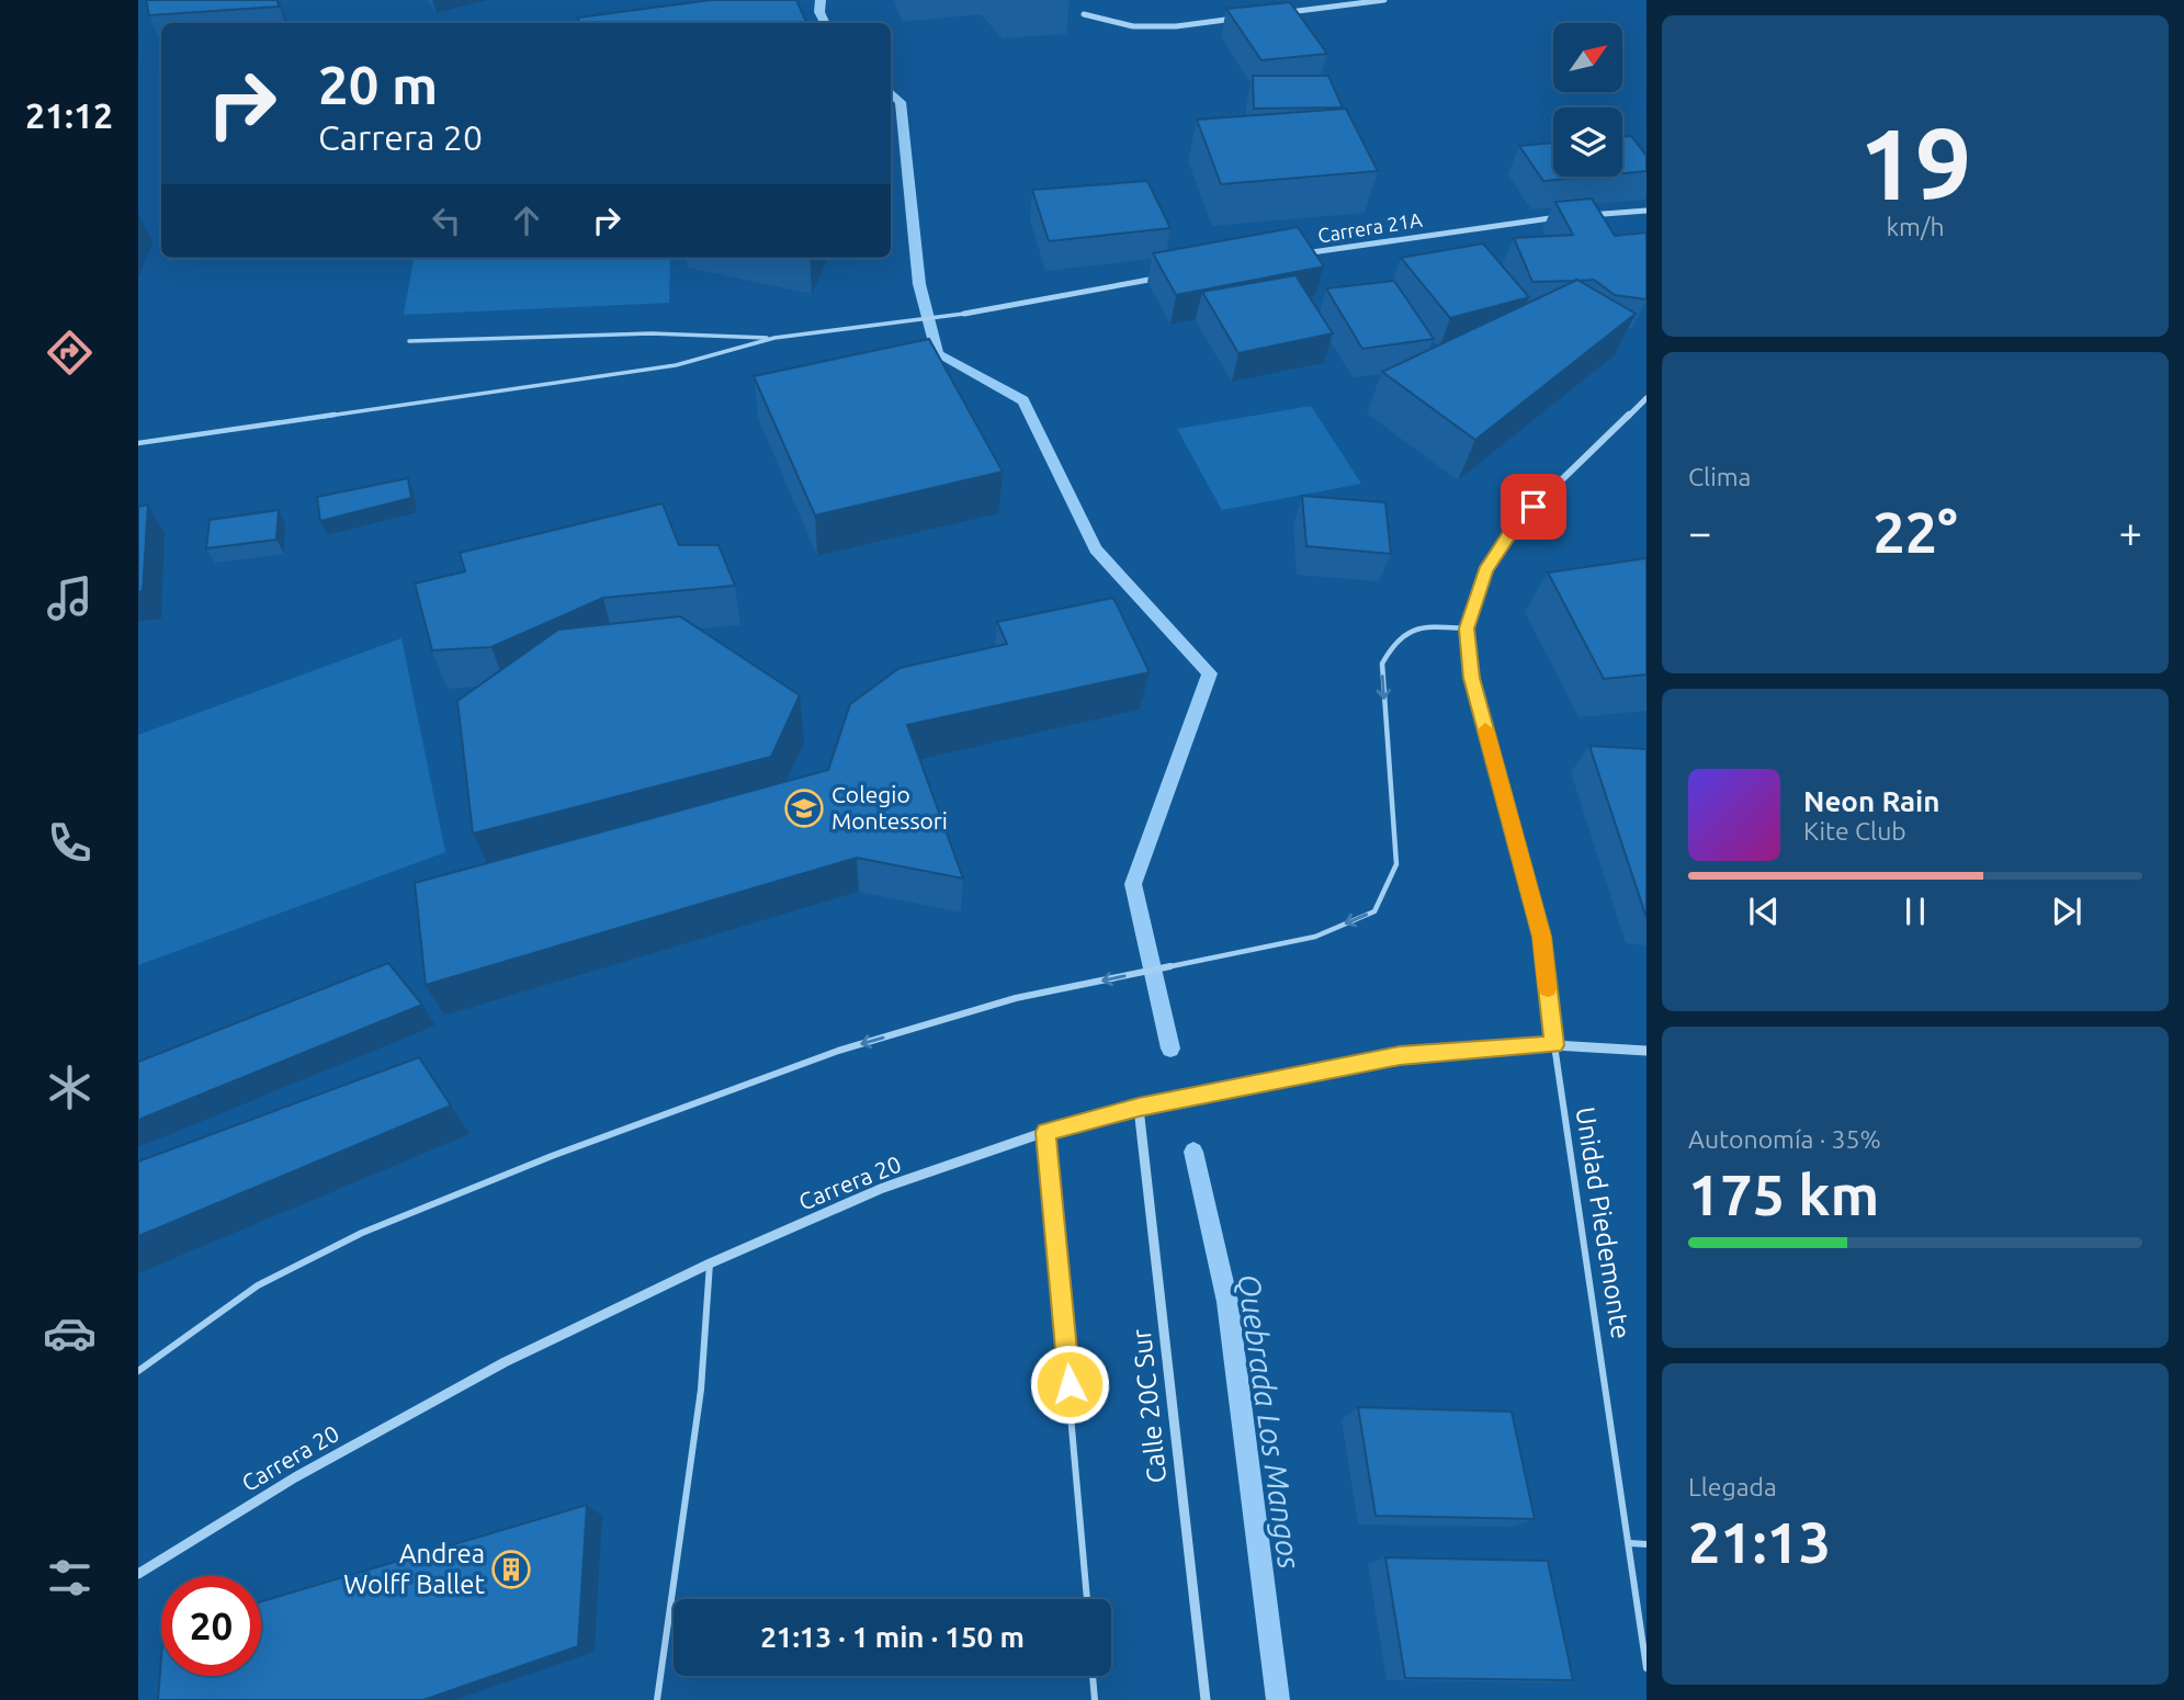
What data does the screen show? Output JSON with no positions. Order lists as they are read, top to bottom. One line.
{"streets":{"street":["Carrera 21A","Carrera 20","Calle 20C Sur"],"lane":["Unidad Piedemonte"]},"crossings":[["Carrera 20","Unidad Piedemonte"],["Carrera 20","Calle 20C Sur"]],"water":["Quebrada Los Mangos"],"places":{"school or university":["Colegio Montessori"],"building":["Andrea Wolff Ballet"]},"north":"top right","page":{"tabs":"21:12","tile":[["19","km/h"],"Clima",["Autonomía · 35%","175 km"],["Llegada","21:13"]],"turn":["20 m","Carrera 20"],"heat":["−","22°","+"],"song":["Neon Rain","Kite Club"],"limit":"20","trip":"21:13 · 1 min · 150 m"}}
